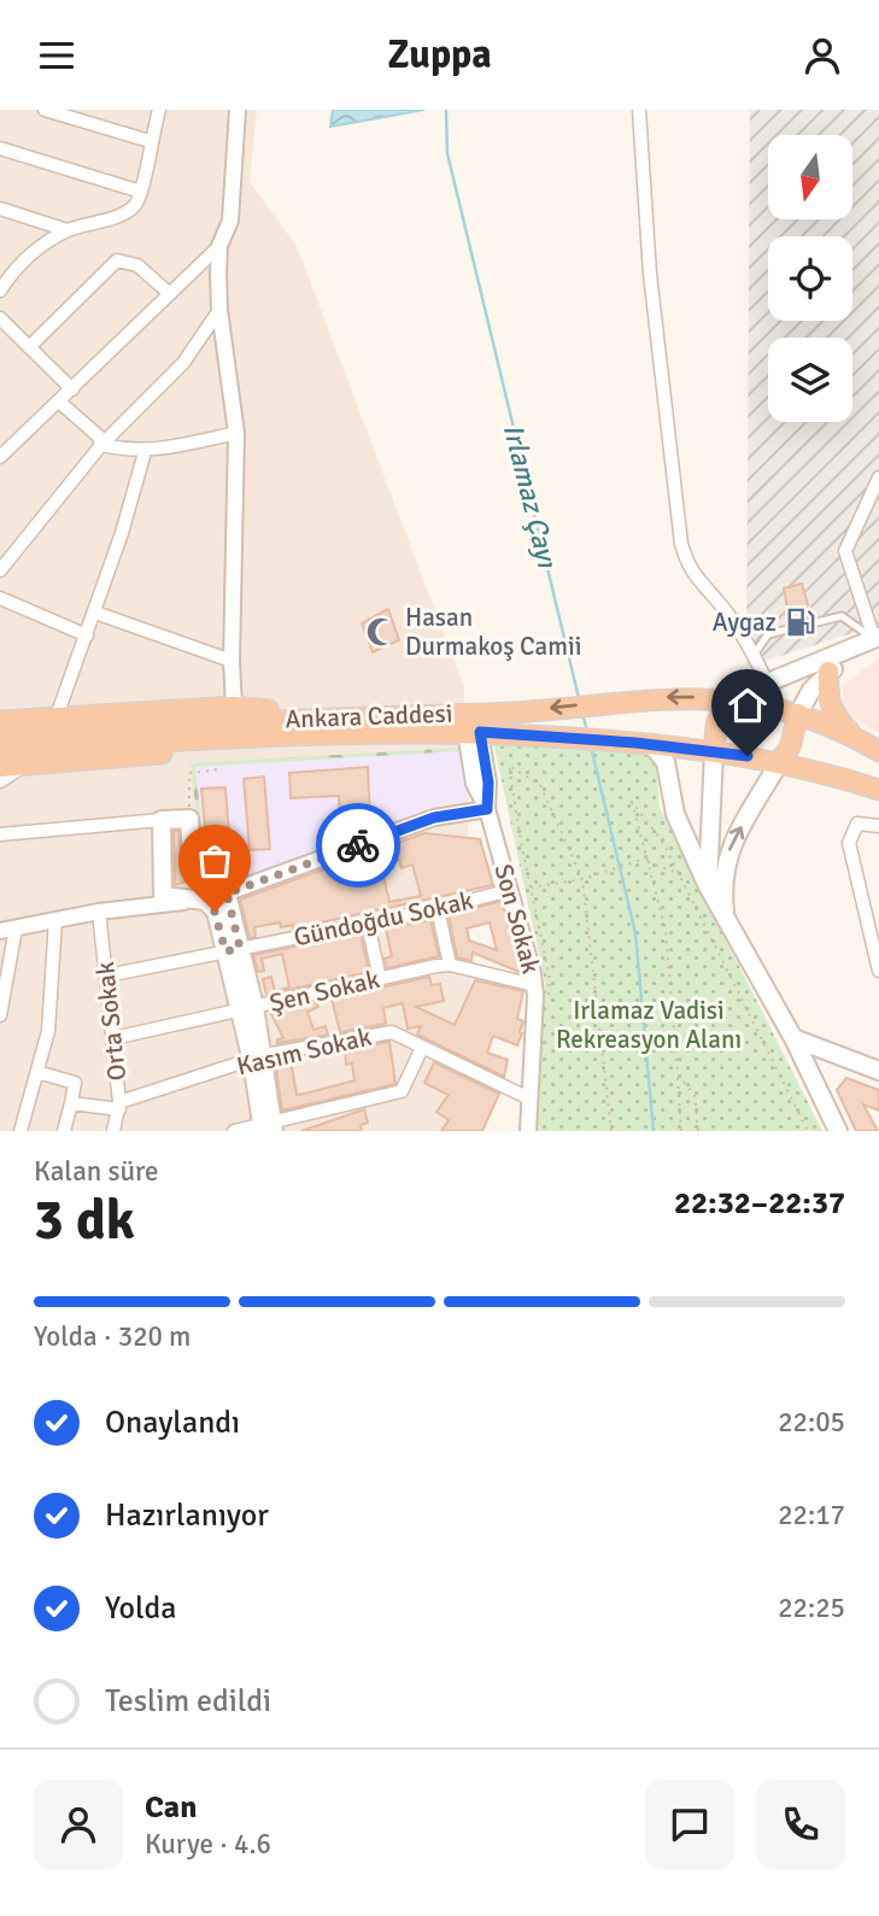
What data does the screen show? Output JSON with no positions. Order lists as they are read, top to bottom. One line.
{"streets":{"highway":["Ankara Caddesi"],"street":["Gündoğdu Sokak","Son Sokak","Şen Sokak","Orta Sokak","Kasım Sokak"]},"crossings":[["Ankara Caddesi","Son Sokak"],["Gündoğdu Sokak","Son Sokak"],["Gündoğdu Sokak","Orta Sokak"],["Son Sokak","Şen Sokak"],["Son Sokak","Kasım Sokak"],["Şen Sokak","Orta Sokak"],["Orta Sokak","Kasım Sokak"]],"water":["Irlamaz Çayı"],"parks":["Irlamaz Vadisi Rekreasyon Alanı"],"places":{"fuel station":["Aygaz"],"mosque":["Hasan Durmakoş Camii"]},"north":"bottom","page":{"header":"Zuppa","heading":["3 dk","Kalan süre","22:32–22:37"],"panel":["Can","Kurye · 4.6"],"bar":"Yolda · 320 m","list":[["Onaylandı","22:05"],["Hazırlanıyor","22:17"],["Yolda","22:25"],"Teslim edildi"]}}
